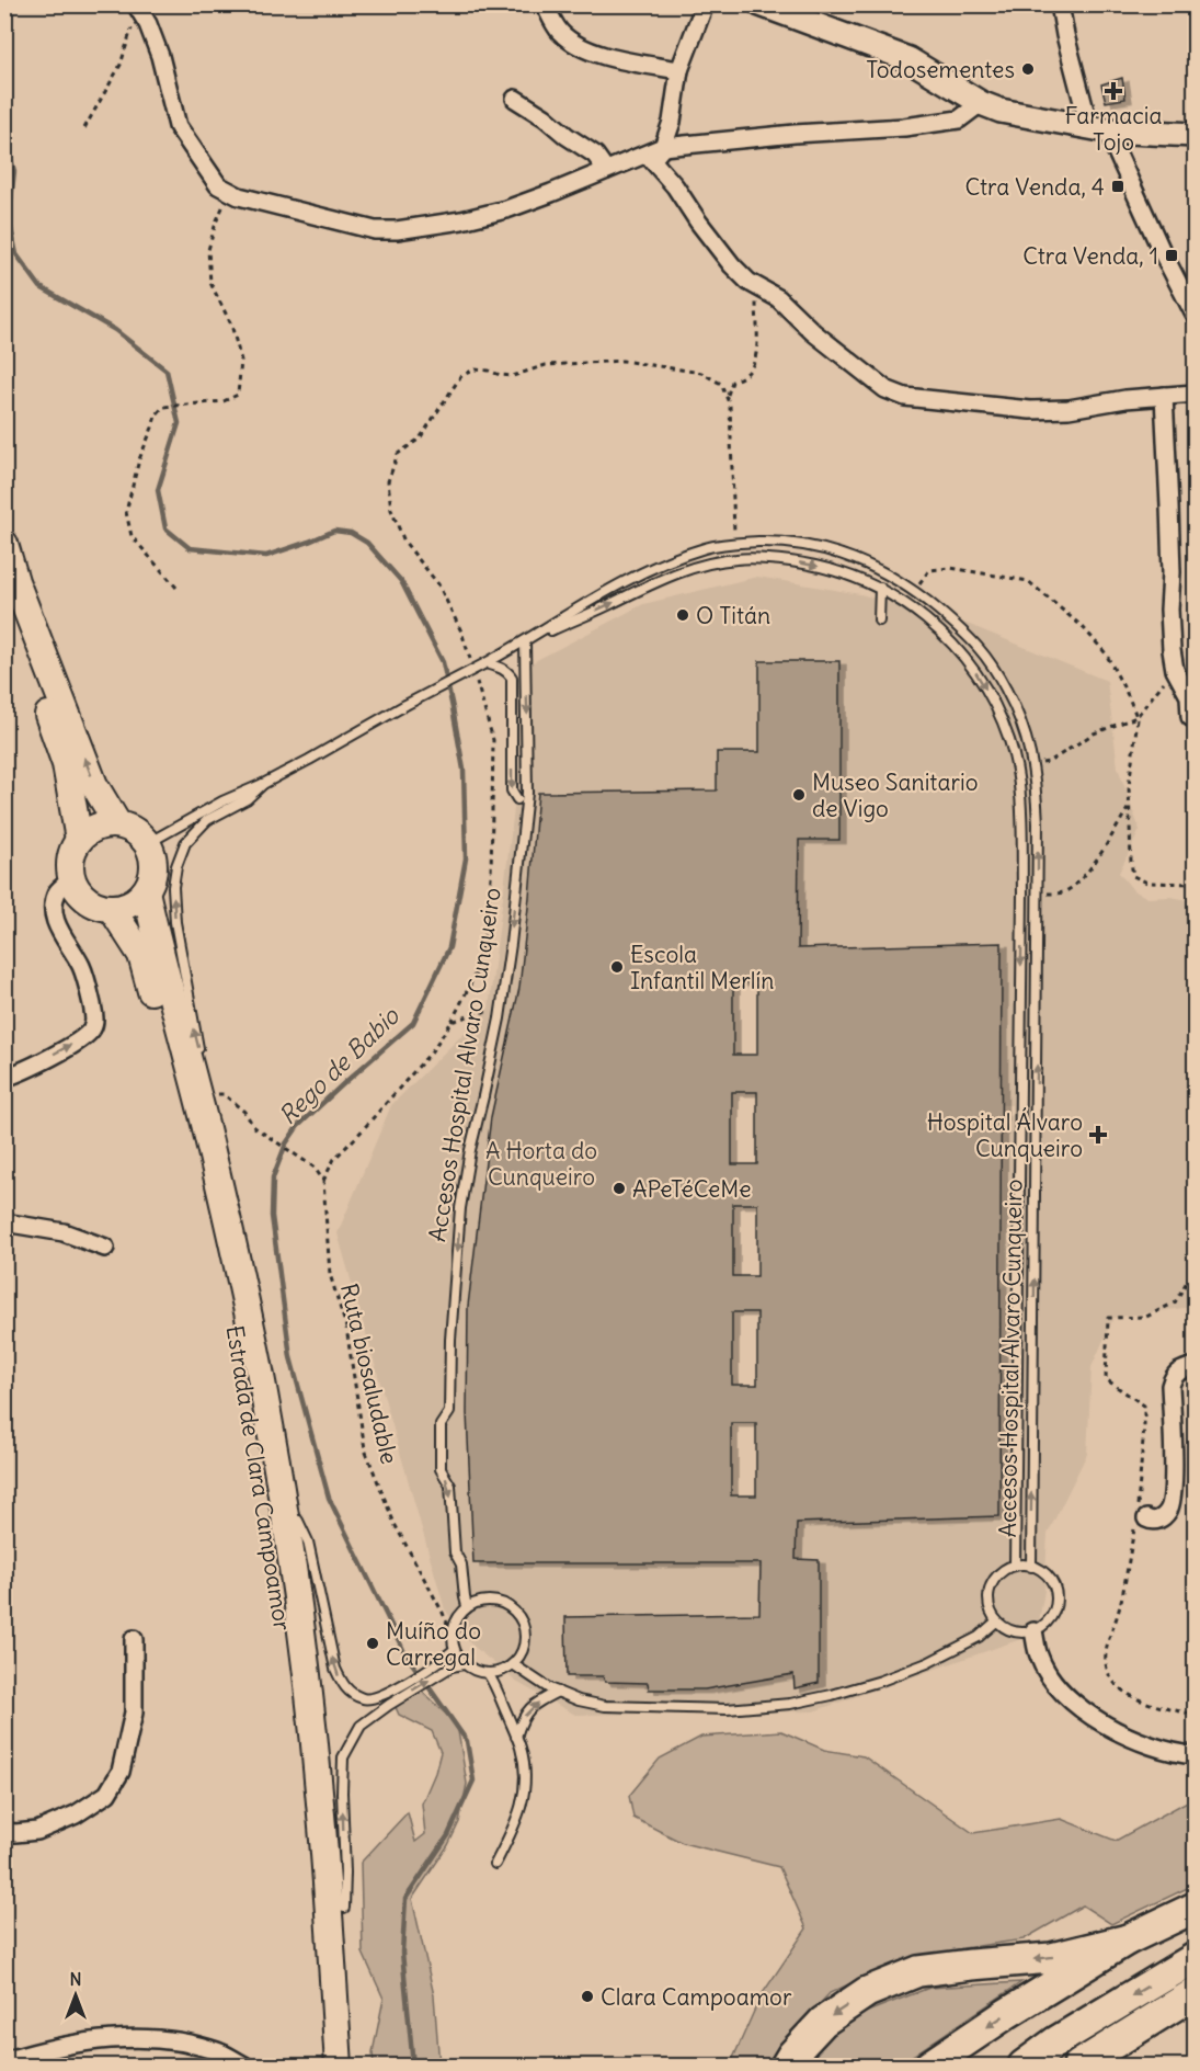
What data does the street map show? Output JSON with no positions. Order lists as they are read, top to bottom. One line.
{"streets":{"main road":["Estrada de Clara Campoamor"],"lane":["Accesos Hospital Alvaro Cunqueiro"],"path":["Ruta biosaludable"]},"crossings":[["Accesos Hospital Alvaro Cunqueiro","Ruta biosaludable"],["Accesos Hospital Alvaro Cunqueiro","Estrada de Clara Campoamor"]],"water":["Rego de Babio"],"parks":["A Horta do Cunqueiro"],"places":{"other":["Todosementes","O Titán","Museo Sanitario de Vigo","Escola Infantil Merlín","APeTéCeMe","Muíño do Carregal","Clara Campoamor"],"health":["Farmacia Tojo","Hospital Álvaro Cunqueiro"],"transit":["Ctra Venda, 4","Ctra Venda, 1"]},"north":"top"}
